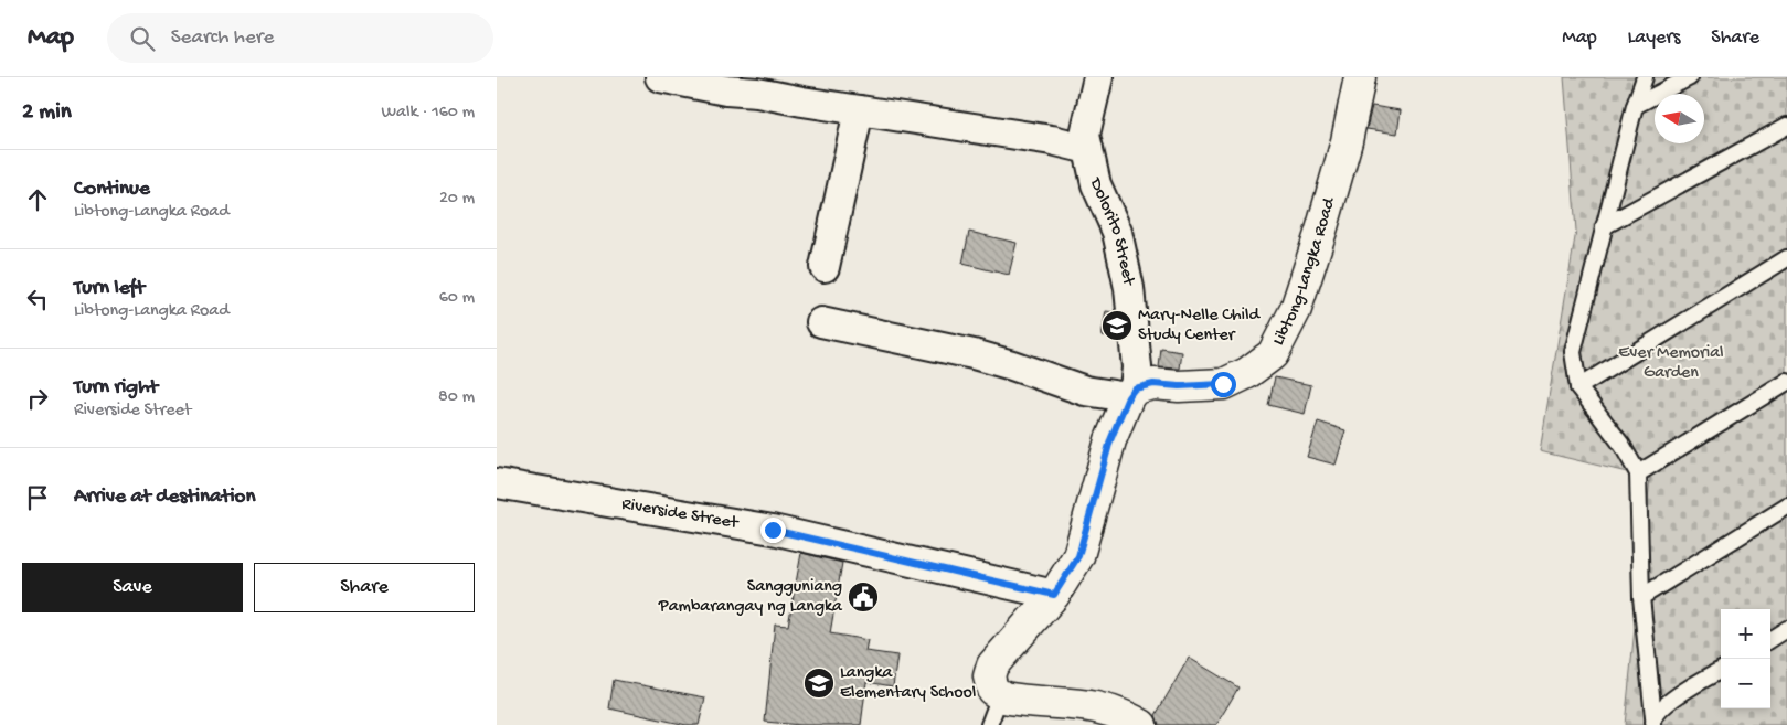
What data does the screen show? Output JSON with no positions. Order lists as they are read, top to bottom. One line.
{"streets":{"main road":["Libtong-Langka Road"],"street":["Dolorito Street","Riverside Street"]},"crossings":[["Dolorito Street","Libtong-Langka Road"]],"parks":["Ever Memorial Garden"],"places":{"school or university":["Mary-Nelle Child Study Center","Langka Elementary School"],"public building":["Sangguniang Pambarangay ng Langka"]},"north":"left","page":{"header":"Map","search":"Search here","nav":["Map","Layers","Share"],"heading":["2 min","Walk · 160 m"],"list":[["Continue","Libtong-Langka Road","20 m"],["Turn left","Libtong-Langka Road","60 m"],["Turn right","Riverside Street","80 m"],"Arrive at destination"],"buttons":["Save","Share"],"map_buttons":["+","−"]}}
